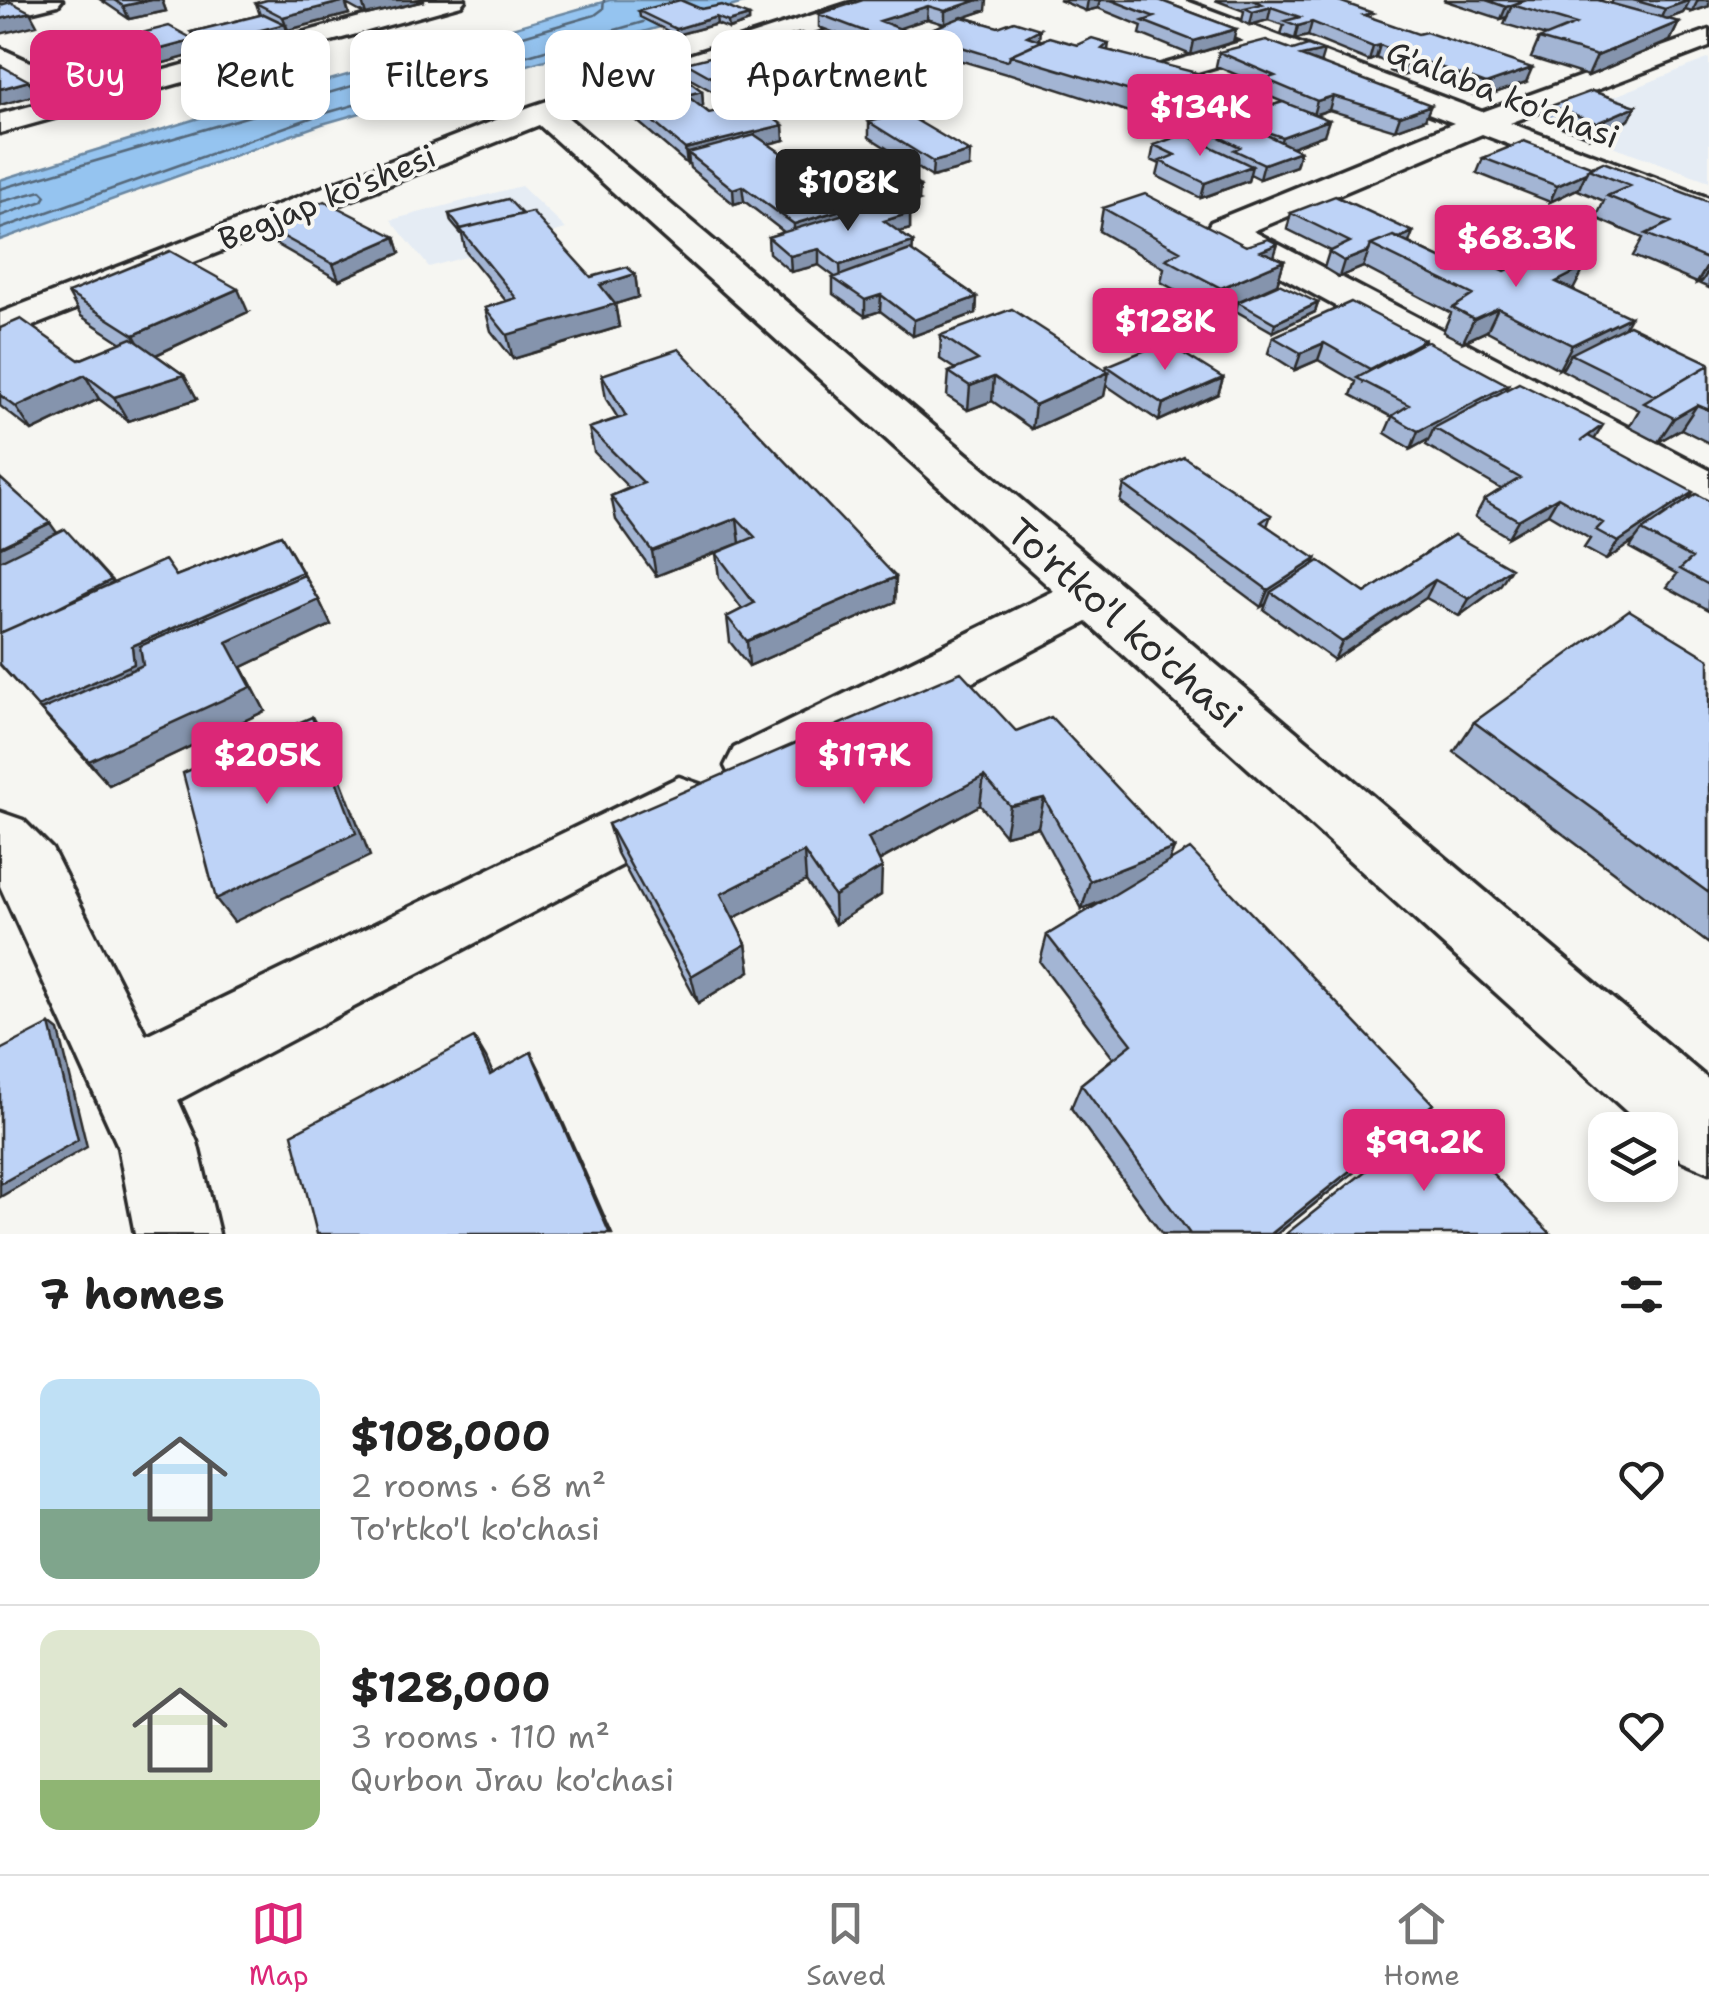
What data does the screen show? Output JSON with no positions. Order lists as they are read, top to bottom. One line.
{"streets":{"street":["G'alaba ko'chasi","Begjap ko'shesi","To'rtko'l ko'chasi"]},"crossings":[["Begjap ko'shesi","To'rtko'l ko'chasi"]],"page":{"chip":["Buy","Rent","Filters","New","Apartment"],"price":["$134K","$108K","$68.3K","$128K","$205K","$117K","$99.2K"],"heading":"7 homes","list":[{"name":"$108,000","note":"2 rooms · 68 m² · To'rtko'l ko'chasi"},{"name":"$128,000","note":"3 rooms · 110 m² · Qurbon Jrau ko'chasi"}],"tabs":["Map","Saved","Home"]}}
